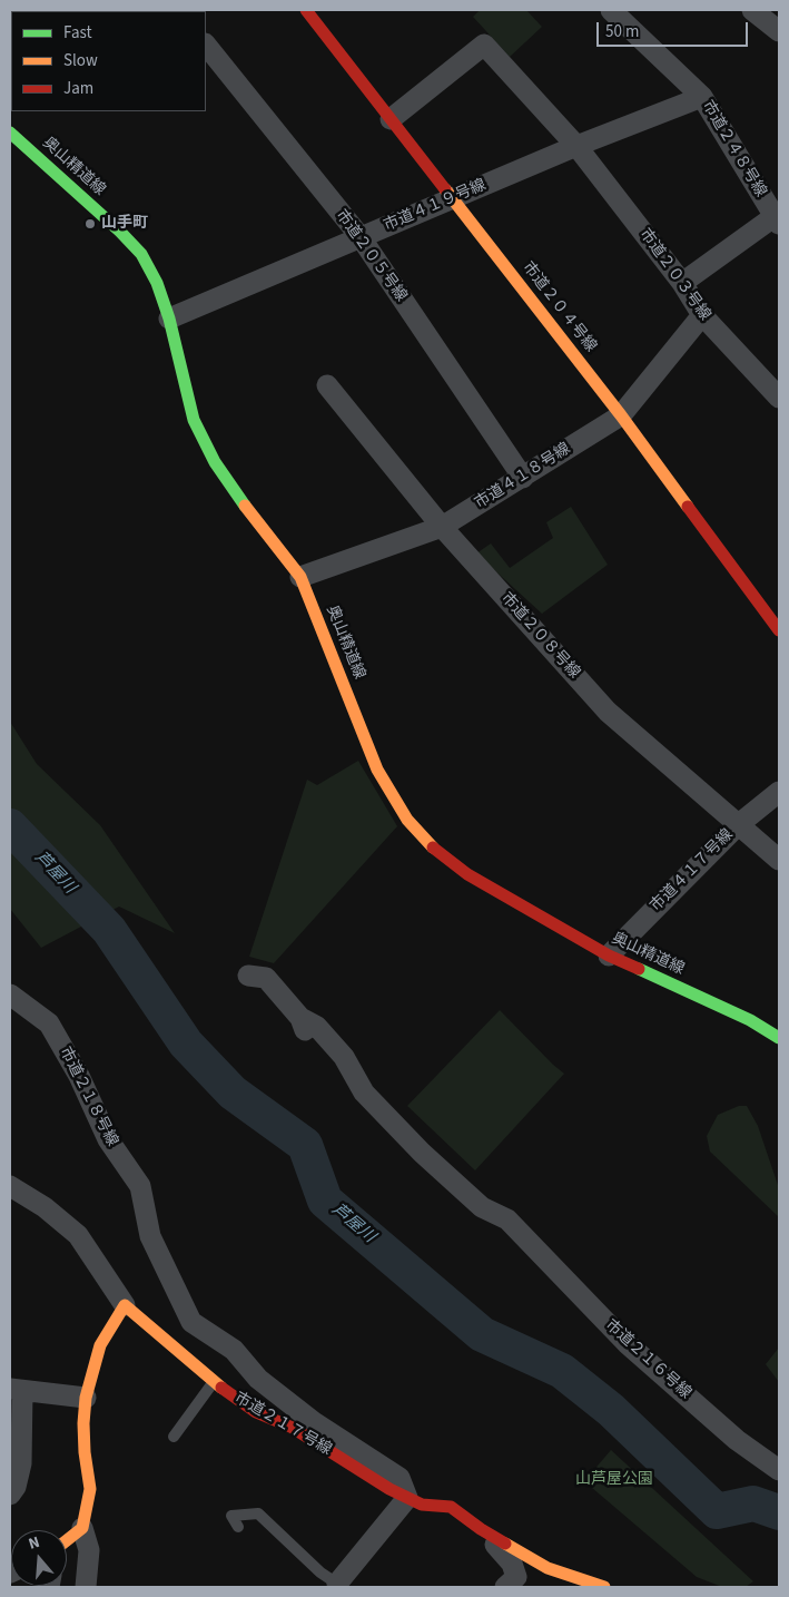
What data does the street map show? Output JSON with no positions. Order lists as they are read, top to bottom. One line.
{"streets":{"street":["市道２４８号線","奥山精道線","市道４１９号線","市道２０５号線","市道２０３号線","市道２０４号線","市道４１８号線","市道２０８号線","市道４１７号線","市道２１８号線","市道２１６号線","市道２１７号線"]},"crossings":[["市道２４８号線","市道４１９号線"],["奥山精道線","市道４１９号線"],["奥山精道線","市道４１８号線"],["奥山精道線","市道４１７号線"],["市道４１９号線","市道２０５号線"],["市道４１９号線","市道２０３号線"],["市道４１９号線","市道２０４号線"],["市道２０５号線","市道４１８号線"],["市道２０３号線","市道２０４号線"],["市道２０３号線","市道４１８号線"],["市道２０４号線","市道４１８号線"],["市道４１８号線","市道２０８号線"],["市道２０８号線","市道４１７号線"],["市道２１８号線","市道２１７号線"]],"water":["芦屋川"],"parks":["山芦屋公園"],"places":["山手町"],"legend":["Fast","Slow","Jam"],"scale_bar":"50 m","north":"top"}
